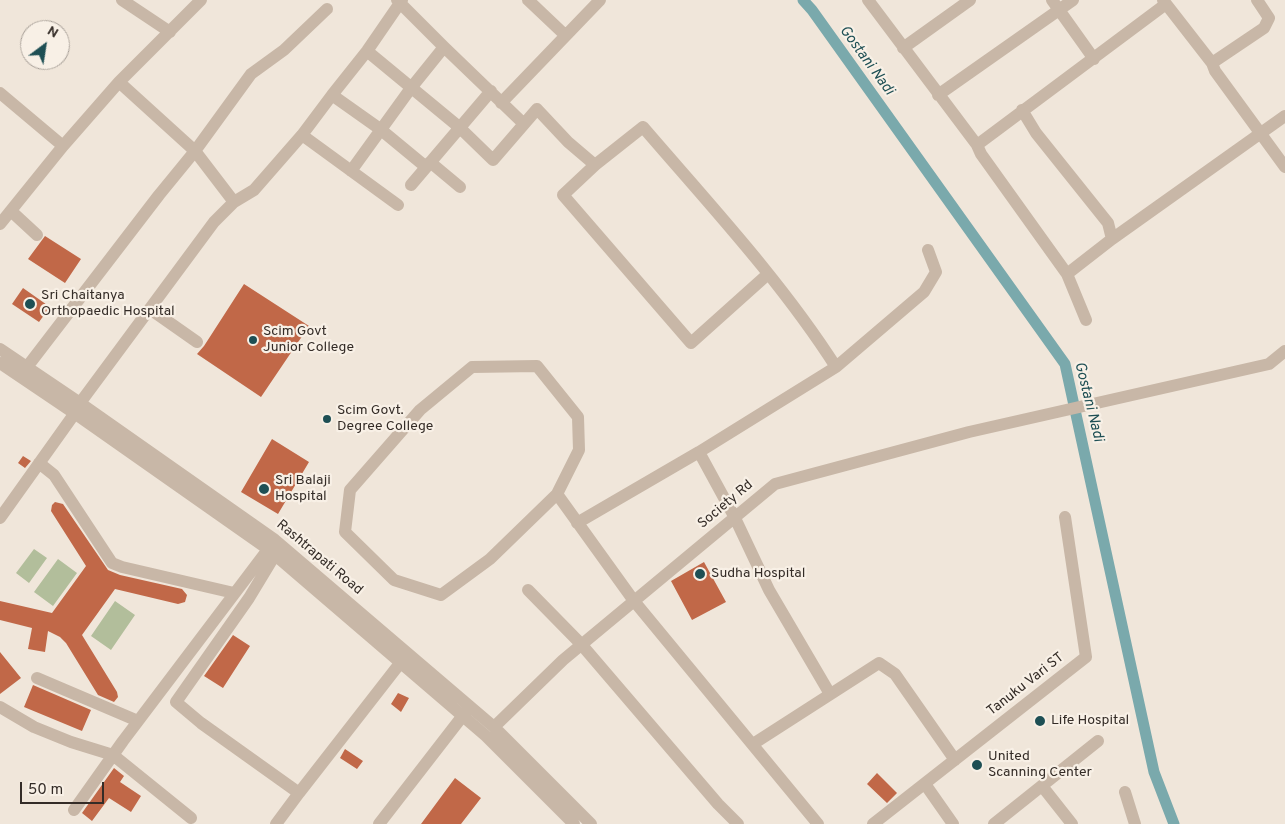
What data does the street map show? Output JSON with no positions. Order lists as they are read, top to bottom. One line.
{"streets":{"street":["Society Rd","Rashtrapati Road","Tanuku Vari ST"]},"crossings":[["Society Rd","Rashtrapati Road"]],"water":["Gostani Nadi"],"places":["Sri Chaitanya Orthopaedic Hospital","Scim Govt Junior College","Scim Govt. Degree College","Sri Balaji Hospital","Sudha Hospital","Life Hospital","United Scanning Center"],"scale_bar":"50 m","north":"top right"}
